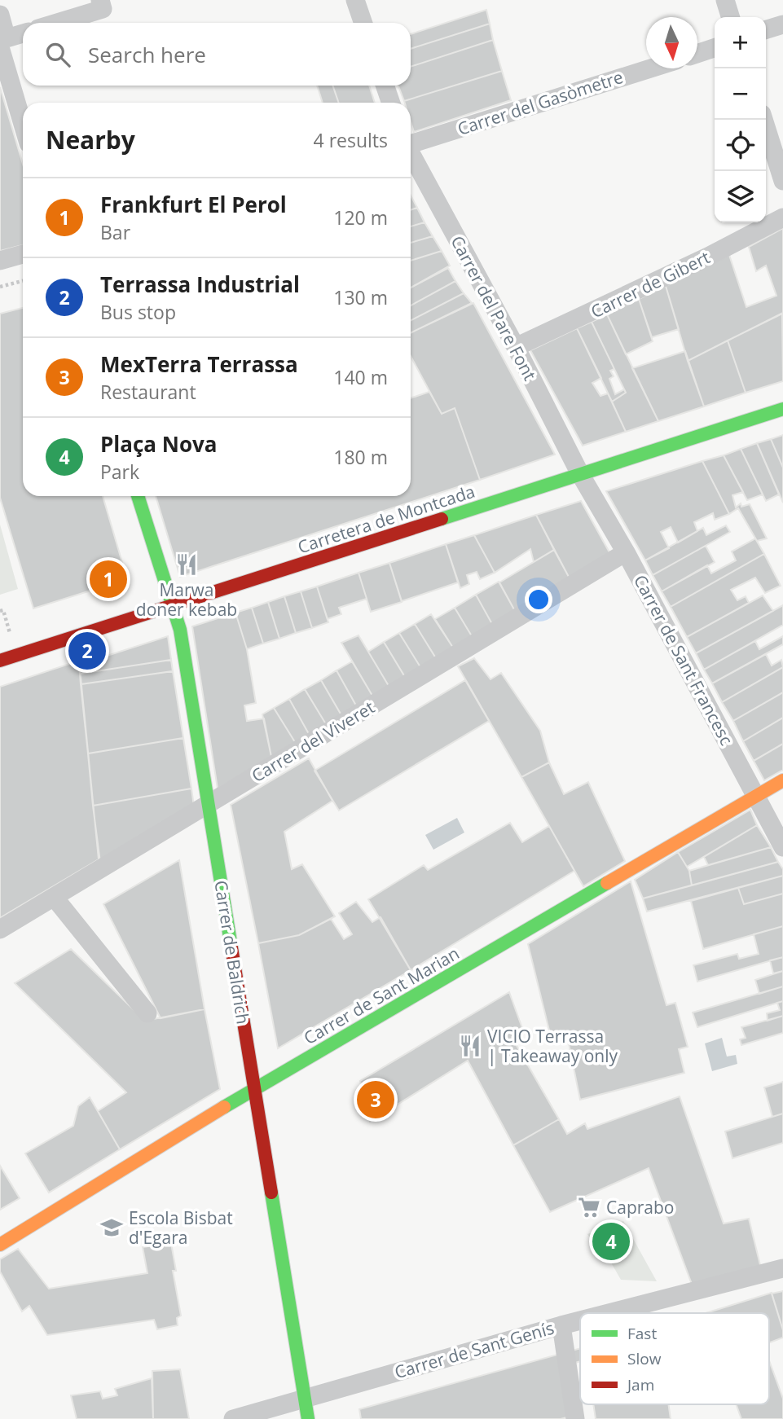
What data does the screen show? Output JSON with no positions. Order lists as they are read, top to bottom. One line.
{"streets":{"street":["Carrer del Gasòmetre","Carrer de Gibert","Carrer del Pare Font","Carretera de Montcada","Carrer de Sant Francesc","Carrer del Viveret","Carrer de Baldrich","Carrer de Sant Marian","Carrer de Sant Genís"]},"crossings":[["Carrer de Gibert","Carrer del Pare Font"],["Carrer del Pare Font","Carretera de Montcada"],["Carrer del Pare Font","Carrer de Sant Francesc"],["Carretera de Montcada","Carrer de Sant Francesc"],["Carretera de Montcada","Carrer de Baldrich"],["Carrer de Sant Francesc","Carrer del Viveret"],["Carrer de Sant Francesc","Carrer de Sant Marian"],["Carrer del Viveret","Carrer de Baldrich"],["Carrer de Baldrich","Carrer de Sant Marian"],["Carrer de Baldrich","Carrer de Sant Genís"]],"places":{"restaurant":["Marwa doner kebab","VICIO Terrassa | Takeaway only"],"supermarket":["Caprabo"],"school or university":["Escola Bisbat d'Egara"]},"legend":["Fast","Slow","Jam"],"north":"bottom","page":{"map_buttons":["+","−"],"search":"Search here","heading":["Nearby","4 results"],"list":[{"mark":"1","name":"Frankfurt El Perol","note":"Bar","value":"120 m"},{"mark":"2","name":"Terrassa Industrial","note":"Bus stop","value":"130 m"},{"mark":"3","name":"MexTerra Terrassa","note":"Restaurant","value":"140 m"},{"mark":"4","name":"Plaça Nova","note":"Park","value":"180 m"}],"pins":["1","2","3","4"]}}
